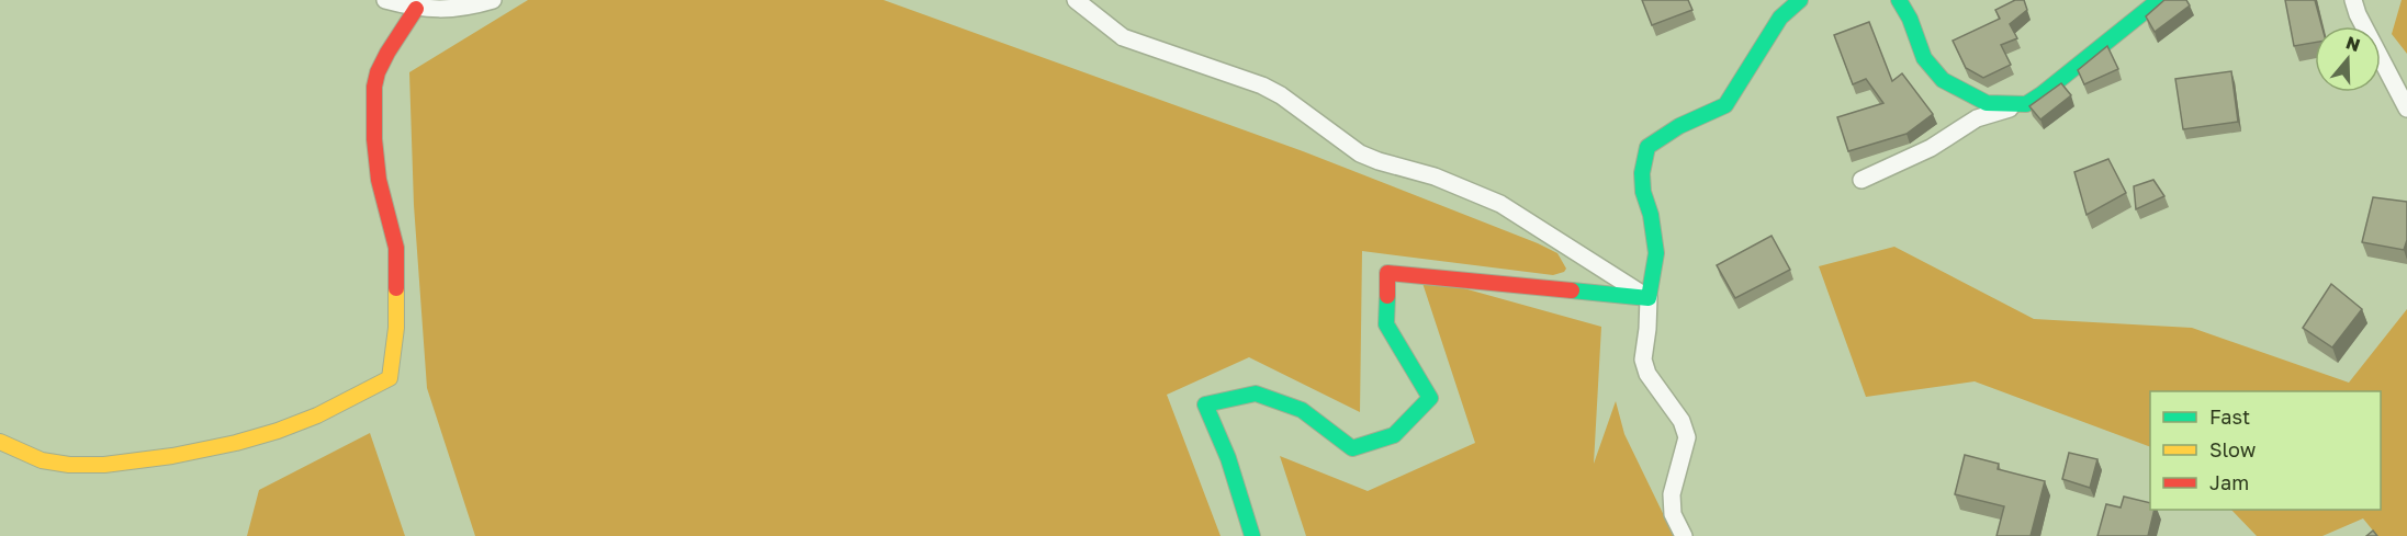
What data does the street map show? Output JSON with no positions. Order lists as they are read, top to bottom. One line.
{"legend":["Fast","Slow","Jam"],"north":"top"}
